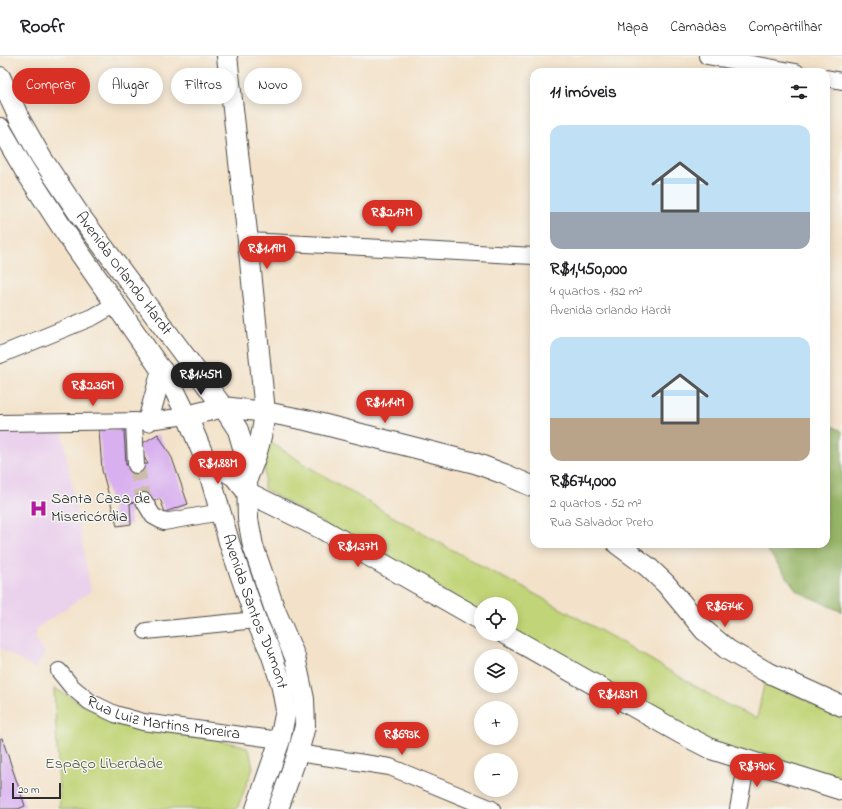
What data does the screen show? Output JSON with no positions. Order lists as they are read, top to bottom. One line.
{"streets":{"main road":["Avenida Orlando Hardt","Avenida Santos Dumont"],"street":["Rua Luiz Martins Moreira"]},"crossings":[["Avenida Orlando Hardt","Avenida Santos Dumont"],["Avenida Santos Dumont","Rua Luiz Martins Moreira"]],"parks":["Espaço Liberdade"],"places":{"hospital":["Santa Casa de Misericórdia"]},"scale_bar":"20 m","page":{"header":"Roofr","nav":["Mapa","Camadas","Compartilhar"],"chip":["Comprar","Alugar","Filtros","Novo"],"heading":"11 imóveis","list":[{"name":"R$1,450,000","note":"4 quartos · 132 m² · Avenida Orlando Hardt"},{"name":"R$674,000","note":"2 quartos · 52 m² · Rua Salvador Preto"}],"price":["R$2.17M","R$1.19M","R$1.45M","R$2.36M","R$1.14M","R$1.88M","R$1.37M","R$674K","R$1.83M","R$693K","R$790K"],"map_buttons":["+","−"],"scale":"20 m"}}
